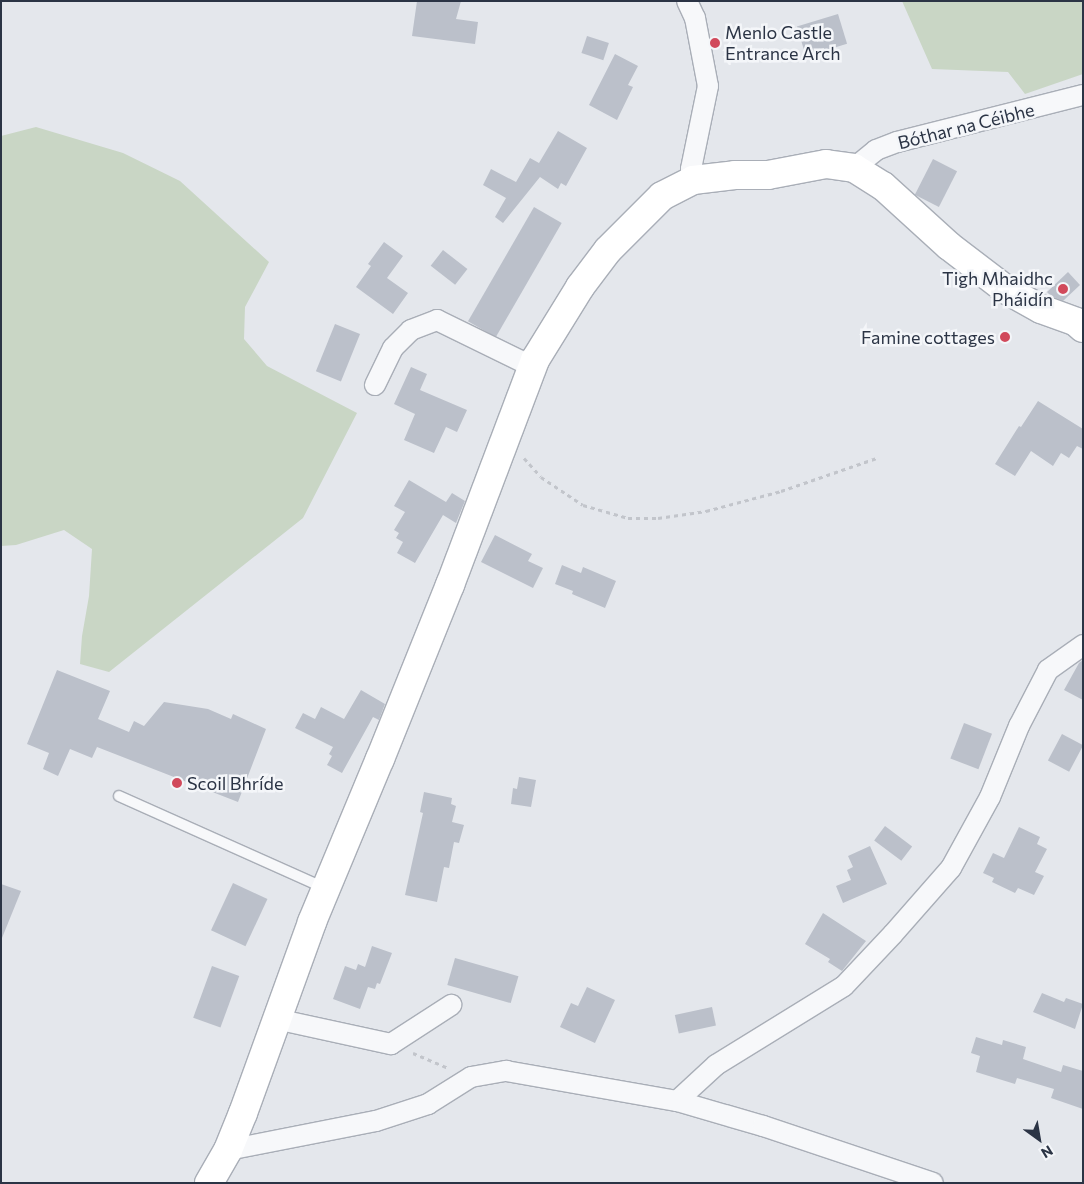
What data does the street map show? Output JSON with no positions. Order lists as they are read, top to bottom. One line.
{"streets":{"street":["Bóthar na Céibhe"]},"places":["Menlo Castle Entrance Arch","Tigh Mhaidhc Pháidín","Famine cottages","Scoil Bhríde"],"north":"bottom right"}
